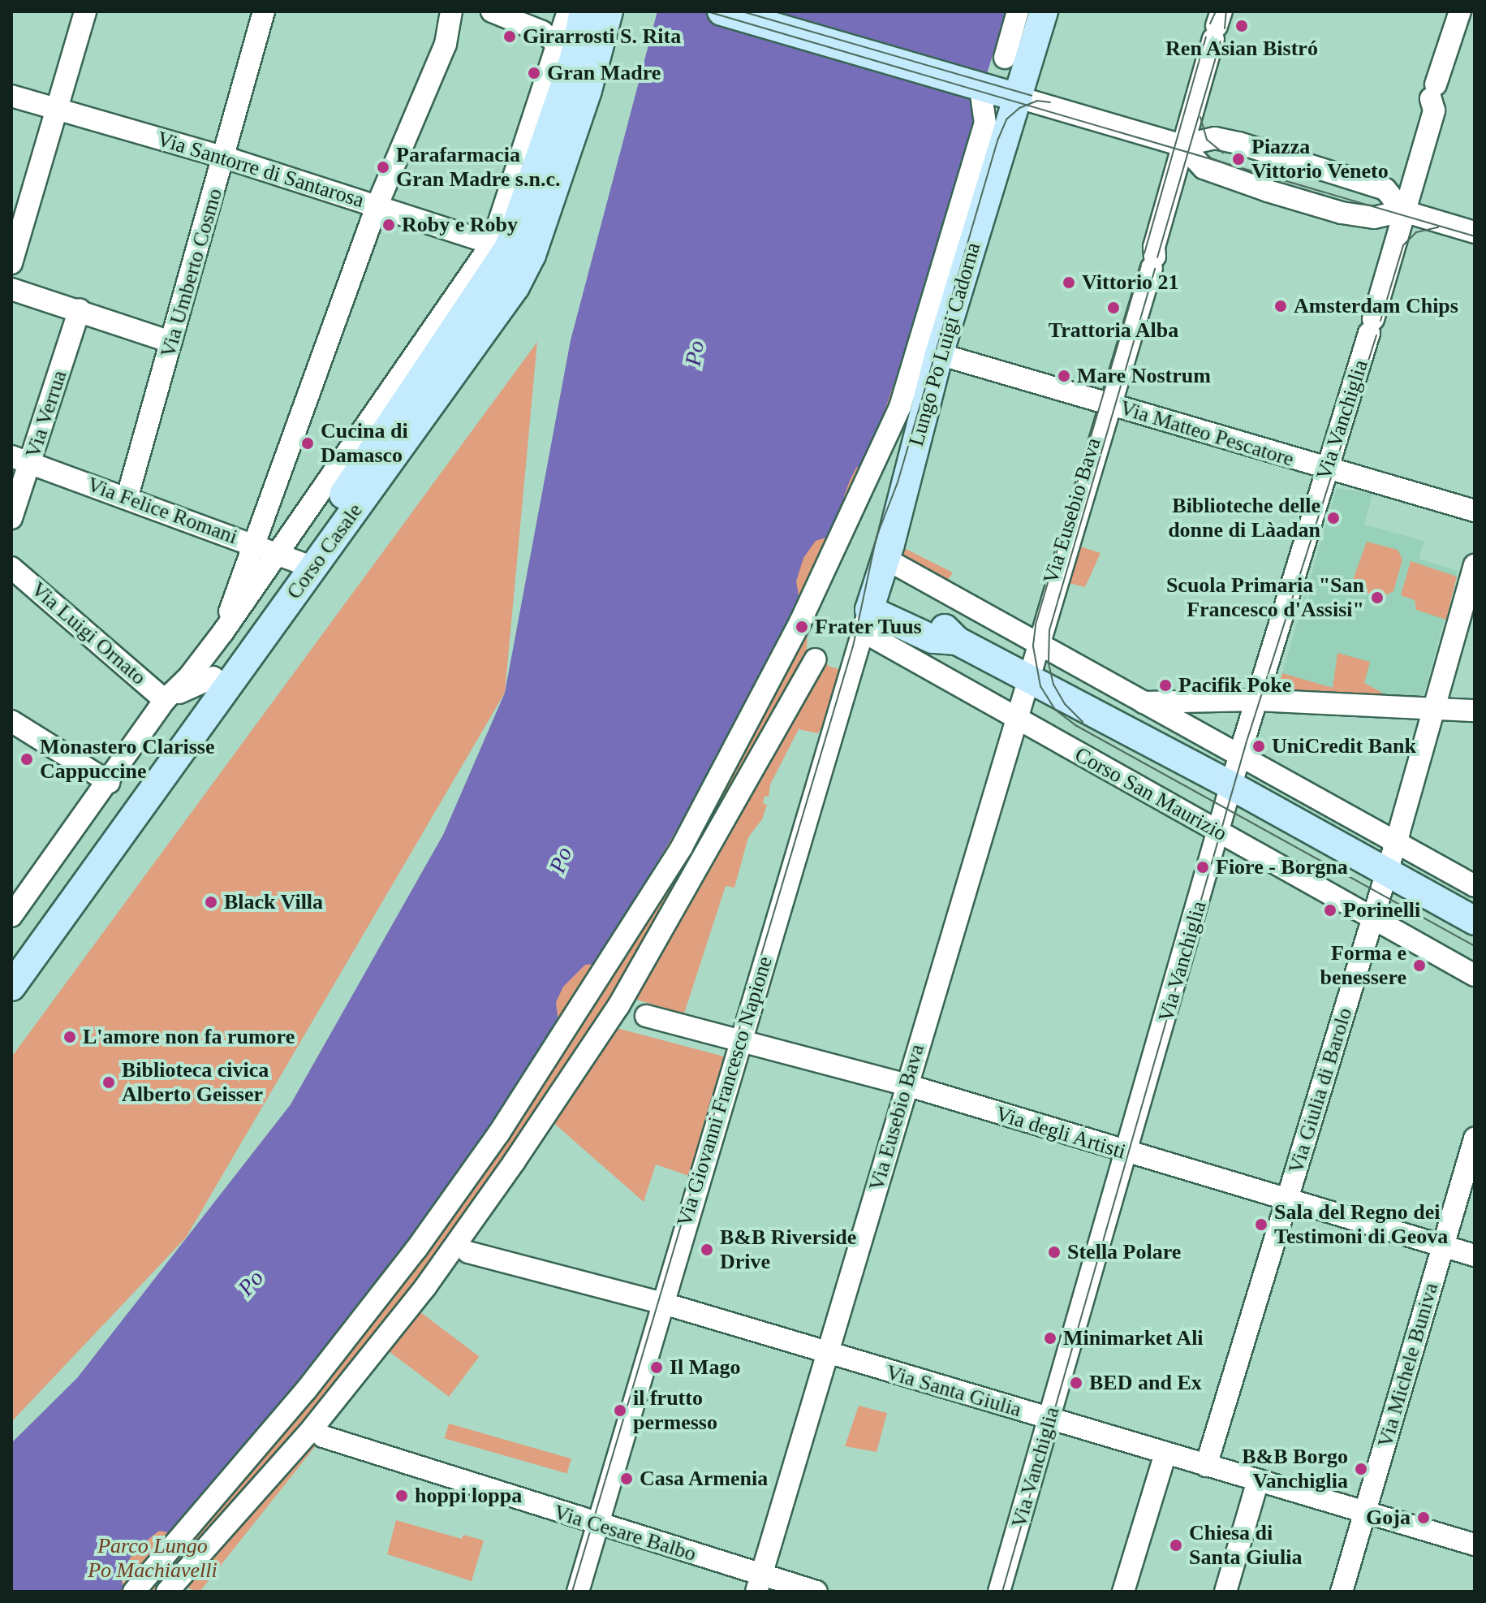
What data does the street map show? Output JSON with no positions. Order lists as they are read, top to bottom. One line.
{"streets":{"main road":["Lungo Po Luigi Cadorna","Corso Casale","Corso San Maurizio"],"street":["Via Santorre di Santarosa","Via Umberto Cosmo","Via Verrua","Via Vanchiglia","Via Matteo Pescatore","Via Felice Romani","Via Eusebio Bava","Via Luigi Ornato","Via Giulia di Barolo","Via Giovanni Francesco Napione","Via degli Artisti","Via Michele Buniva","Via Santa Giulia","Via Cesare Balbo"]},"crossings":[["Via Santorre di Santarosa","Via Umberto Cosmo"],["Via Santorre di Santarosa","Corso Casale"],["Via Umberto Cosmo","Via Felice Romani"],["Lungo Po Luigi Cadorna","Via Matteo Pescatore"],["Lungo Po Luigi Cadorna","Corso San Maurizio"],["Lungo Po Luigi Cadorna","Via Giovanni Francesco Napione"],["Via Verrua","Via Felice Romani"],["Via Vanchiglia","Via Matteo Pescatore"],["Via Vanchiglia","Corso San Maurizio"],["Via Vanchiglia","Via degli Artisti"],["Via Vanchiglia","Via Santa Giulia"],["Via Matteo Pescatore","Via Eusebio Bava"],["Via Felice Romani","Corso Casale"],["Via Eusebio Bava","Corso San Maurizio"],["Via Eusebio Bava","Via degli Artisti"],["Via Eusebio Bava","Via Santa Giulia"],["Via Eusebio Bava","Via Cesare Balbo"],["Corso Casale","Via Luigi Ornato"],["Corso San Maurizio","Via Giulia di Barolo"],["Corso San Maurizio","Via Giovanni Francesco Napione"],["Via Giulia di Barolo","Via degli Artisti"],["Via Giulia di Barolo","Via Santa Giulia"],["Via Giovanni Francesco Napione","Via degli Artisti"],["Via Giovanni Francesco Napione","Via Santa Giulia"],["Via Giovanni Francesco Napione","Via Cesare Balbo"],["Via degli Artisti","Via Michele Buniva"],["Via Michele Buniva","Via Santa Giulia"]],"water":["Po"],"parks":["Parco Lungo Po Machiavelli"],"places":["Ren Asian Bistró","Girarrosti S. Rita","Gran Madre","Piazza Vittorio Veneto","Parafarmacia Gran Madre s.n.c.","Roby e Roby","Vittorio 21","Amsterdam Chips","Trattoria Alba","Mare Nostrum","Cucina di Damasco","Biblioteche delle donne di Làadan","Scuola Primaria \"San Francesco d'Assisi\"","Frater Tuus","Pacifik Poke","UniCredit Bank","Monastero Clarisse Cappuccine","Fiore - Borgna","Black Villa","Porinelli","Forma e benessere","L'amore non fa rumore","Biblioteca civica Alberto Geisser","Sala del Regno dei Testimoni di Geova","B&B Riverside Drive","Stella Polare","Minimarket Ali","Il Mago","BED and Ex","il frutto permesso","B&B Borgo Vanchiglia","Casa Armenia","hoppi loppa","Goja","Chiesa di Santa Giulia"]}
